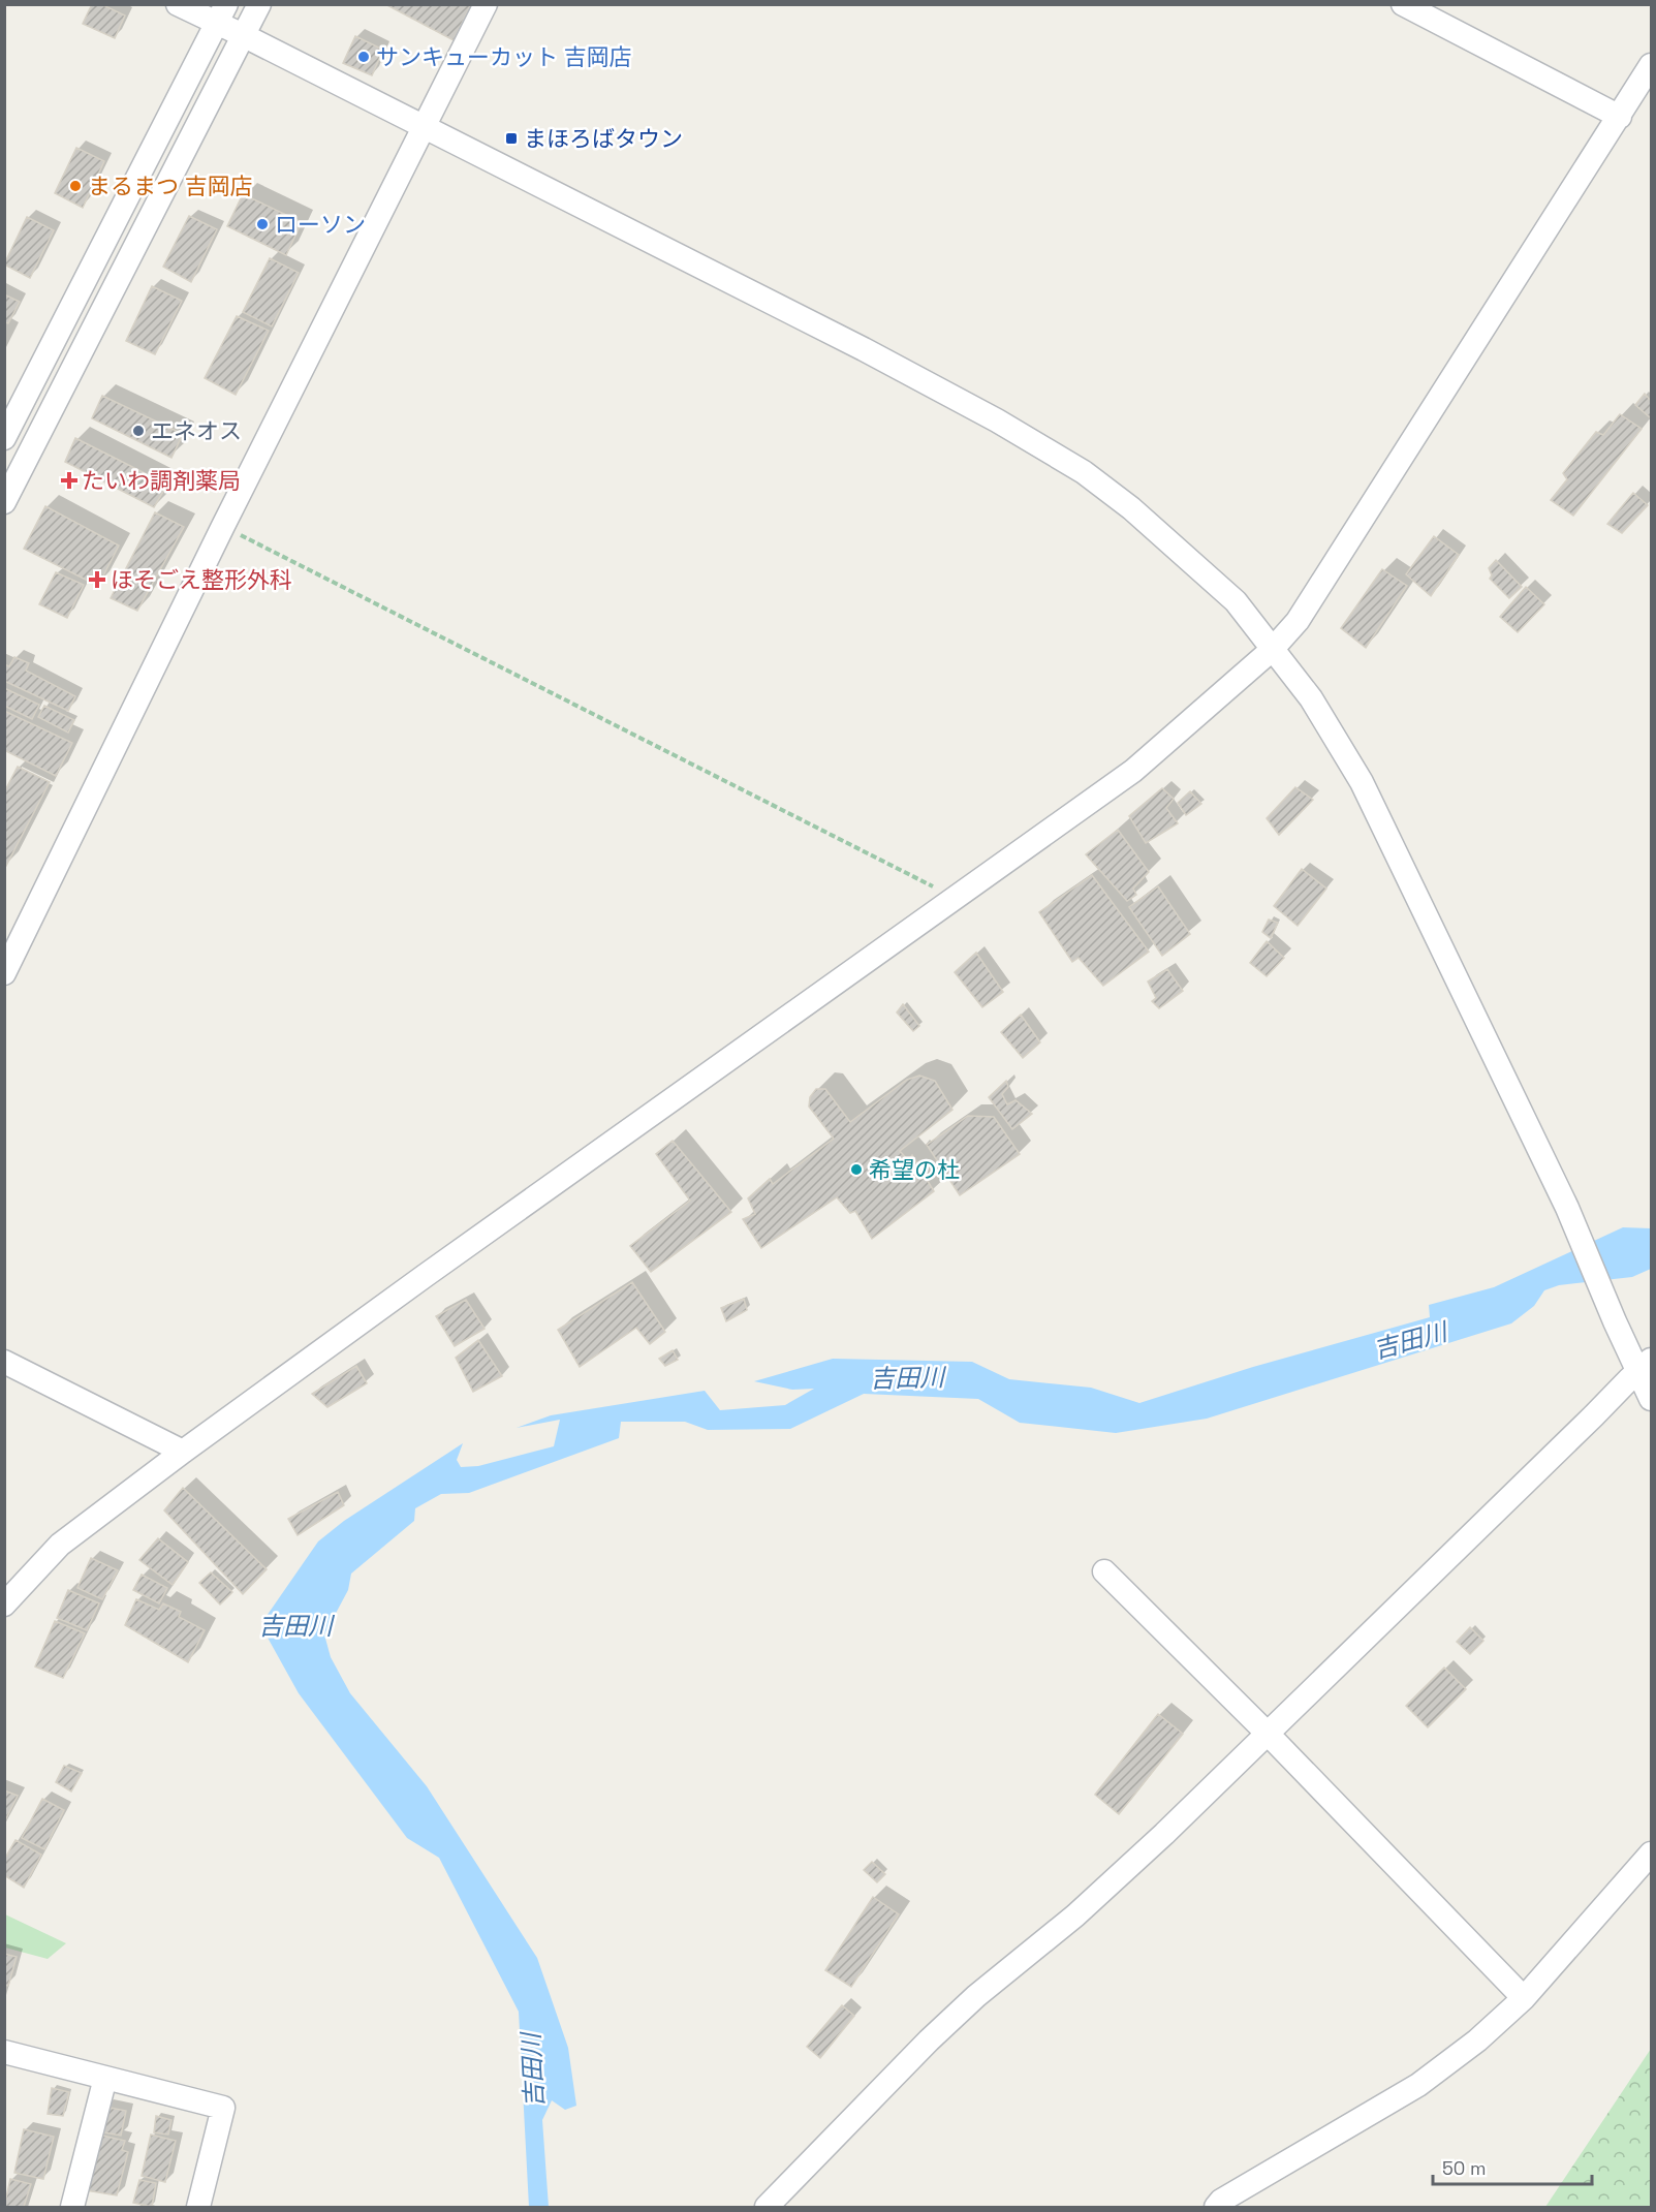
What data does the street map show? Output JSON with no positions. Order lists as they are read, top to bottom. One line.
{"water":["吉田川"],"places":{"other":["サンキューカット 吉岡店","まるまつ 吉岡店","ローソン","エネオス","希望の杜"],"transit":["まほろばタウン"],"health":["たいわ調剤薬局","ほそごえ整形外科"]},"scale_bar":"50 m"}
